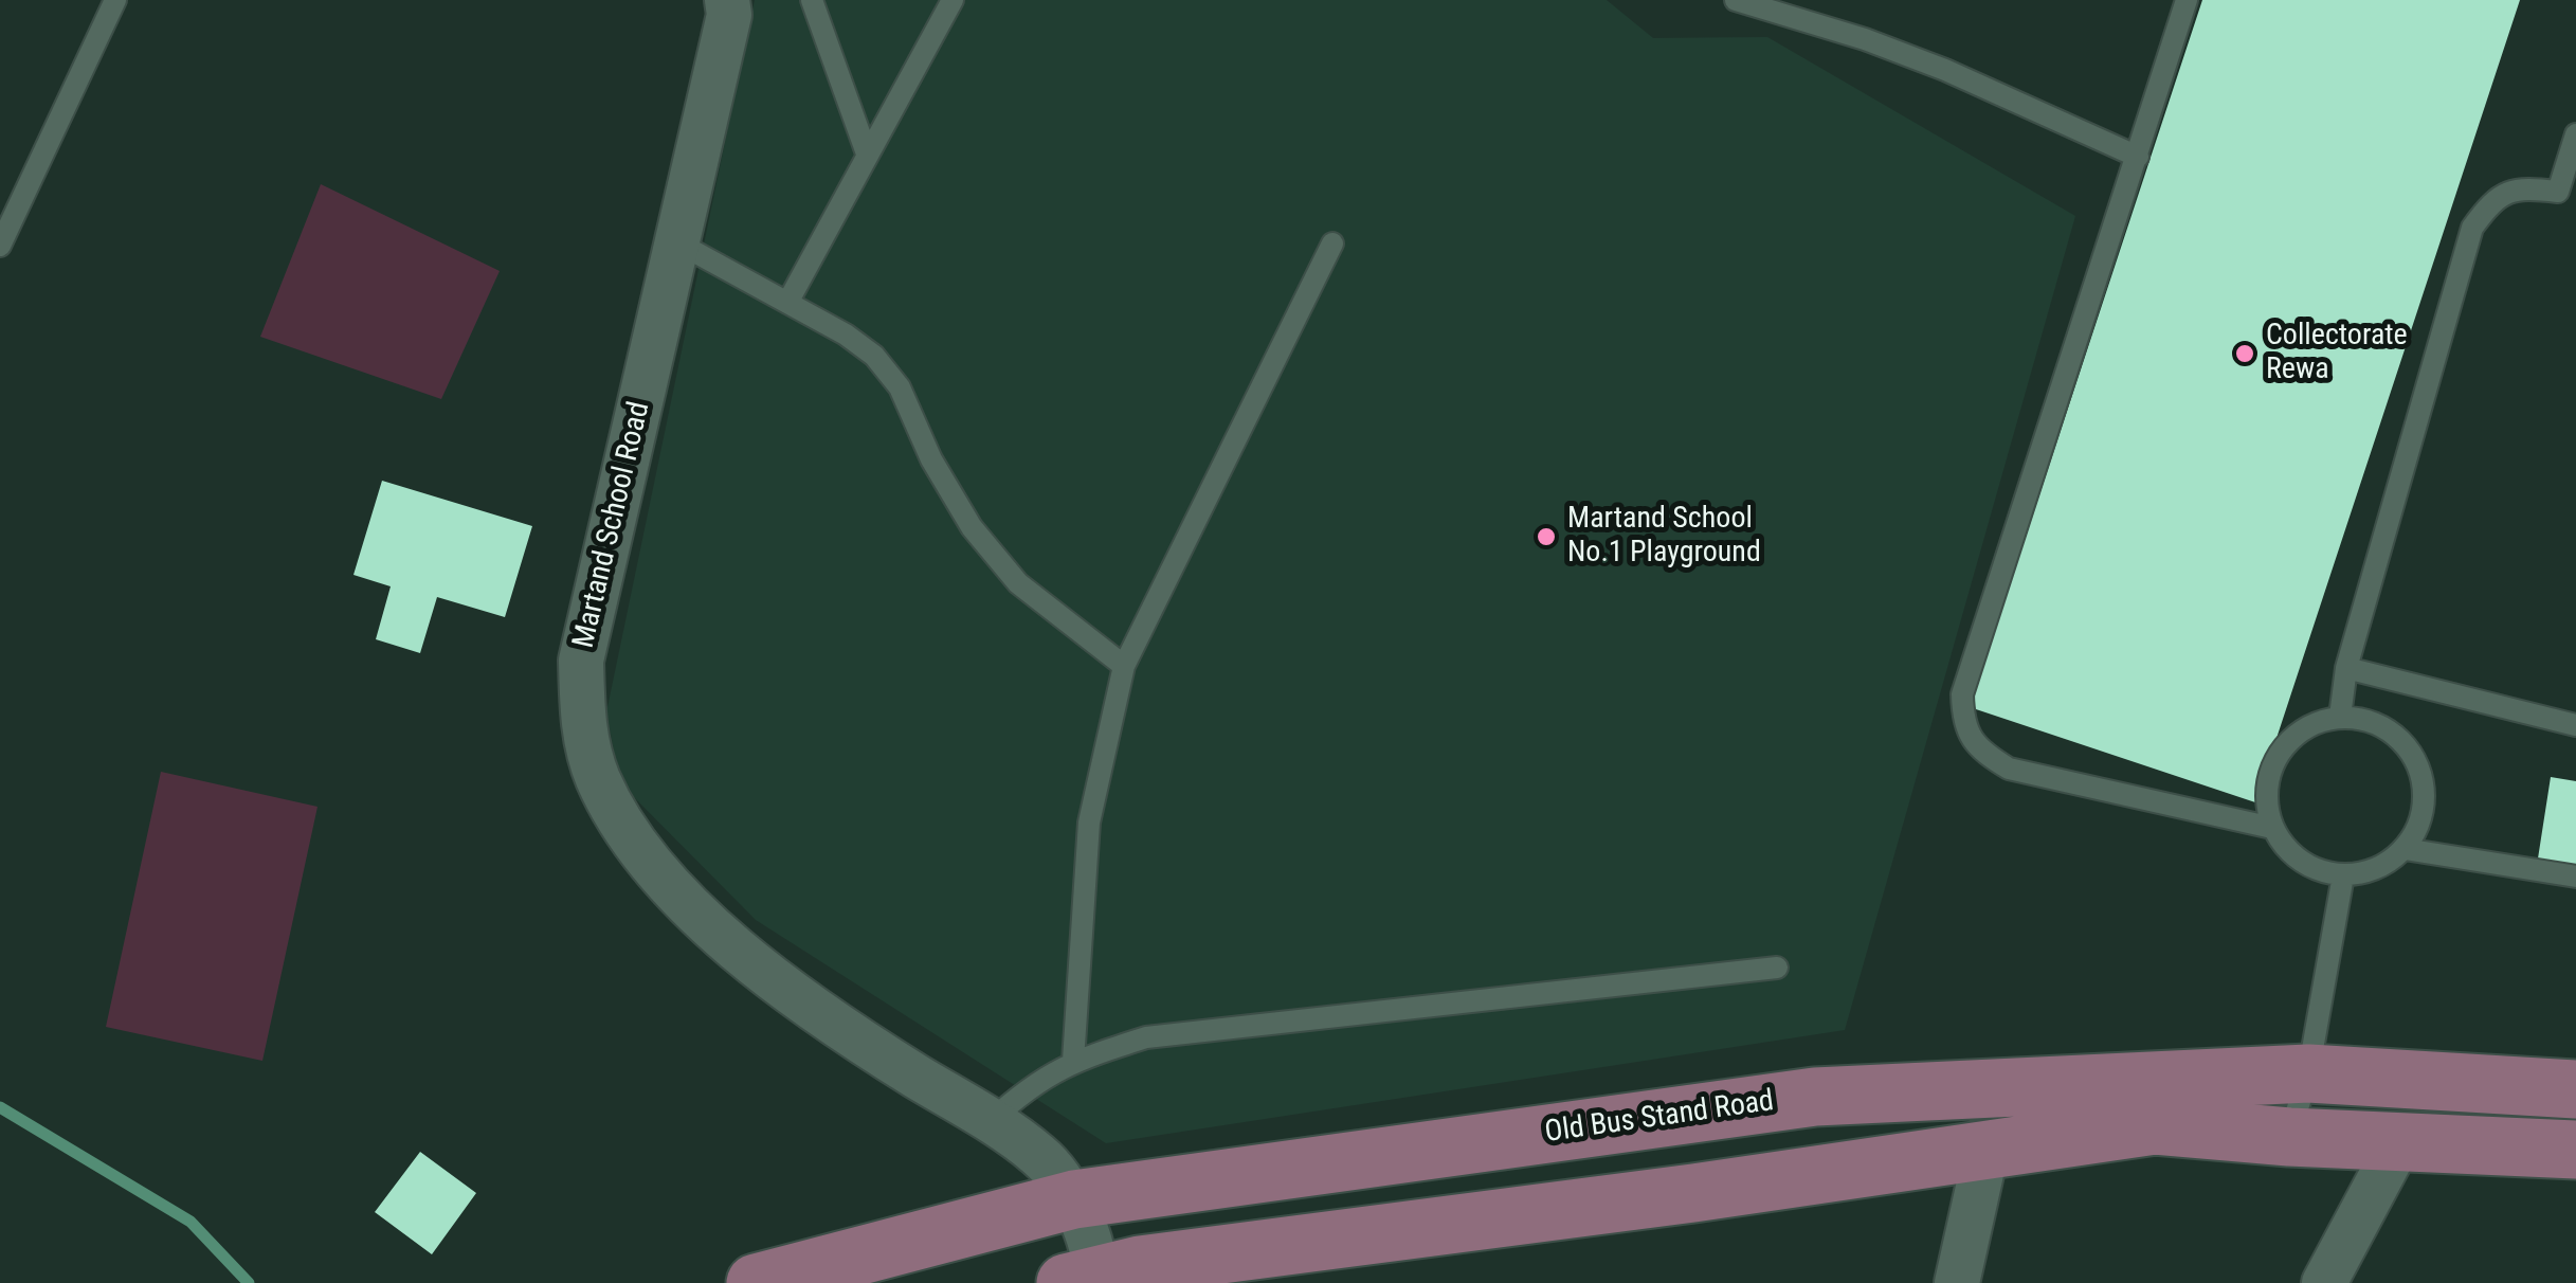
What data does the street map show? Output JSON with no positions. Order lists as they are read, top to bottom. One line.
{"streets":{"main road":["Old Bus Stand Road"],"street":["Martand School Road"]},"crossings":[["Martand School Road","Old Bus Stand Road"]],"places":["Collectorate Rewa","Martand School No.1 Playground"]}
